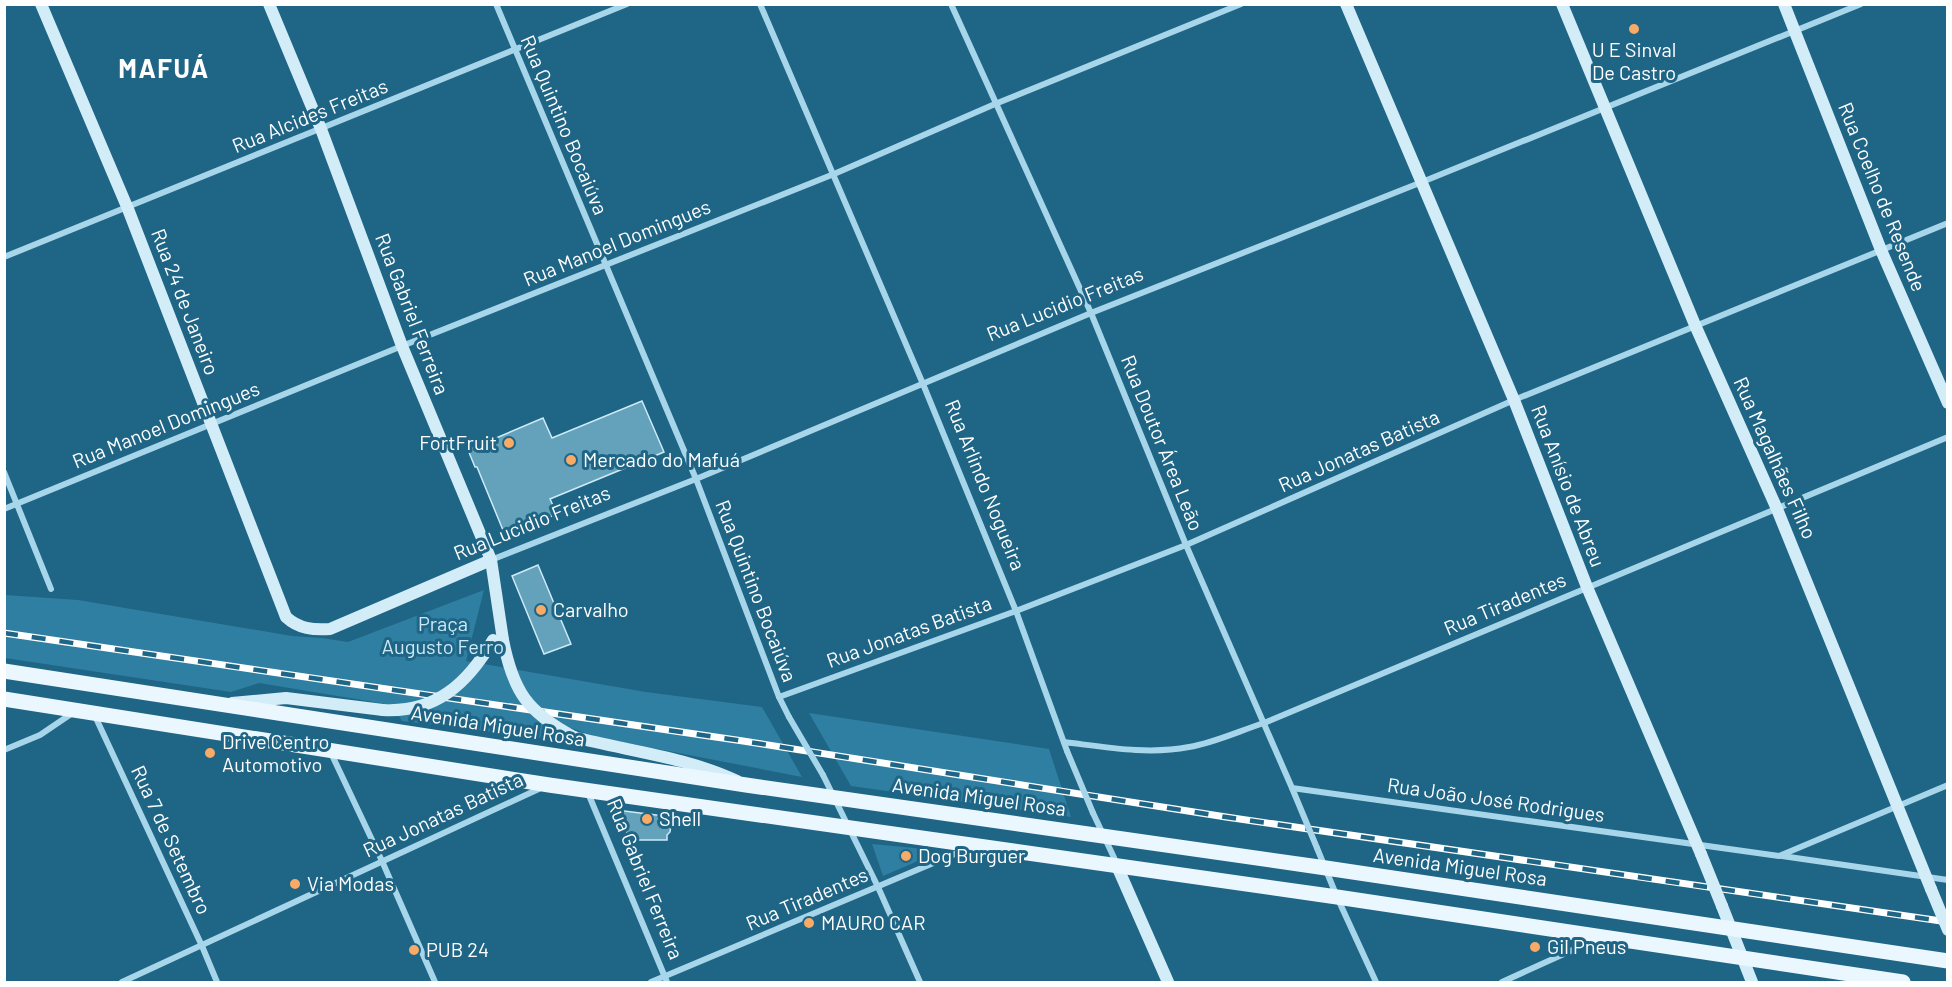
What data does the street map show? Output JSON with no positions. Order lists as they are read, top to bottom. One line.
{"streets":{"main road":["Rua Coelho de Resende","Rua 24 de Janeiro","Rua Lucidio Freitas","Rua Gabriel Ferreira","Rua Magalhães Filho","Rua Arlindo Nogueira","Rua Anísio de Abreu","Avenida Miguel Rosa"],"street":["Rua Alcides Freitas","Rua Quintino Bocaiúva","Rua Manoel Domingues","Rua Doutor Área Leão","Rua Jonatas Batista","Rua Tiradentes","Rua João José Rodrigues","Rua 7 de Setembro"]},"crossings":[["Rua Alcides Freitas","Rua Quintino Bocaiúva"],["Rua Alcides Freitas","Rua 24 de Janeiro"],["Rua Alcides Freitas","Rua Gabriel Ferreira"],["Rua Quintino Bocaiúva","Rua Manoel Domingues"],["Rua Quintino Bocaiúva","Rua Lucidio Freitas"],["Rua Quintino Bocaiúva","Rua Jonatas Batista"],["Rua Quintino Bocaiúva","Rua Tiradentes"],["Rua Quintino Bocaiúva","Avenida Miguel Rosa"],["Rua Coelho de Resende","Rua Lucidio Freitas"],["Rua Coelho de Resende","Rua Jonatas Batista"],["Rua Manoel Domingues","Rua 24 de Janeiro"],["Rua Manoel Domingues","Rua Gabriel Ferreira"],["Rua Manoel Domingues","Rua Doutor Área Leão"],["Rua Manoel Domingues","Rua Arlindo Nogueira"],["Rua 24 de Janeiro","Rua Lucidio Freitas"],["Rua Lucidio Freitas","Rua Gabriel Ferreira"],["Rua Lucidio Freitas","Rua Doutor Área Leão"],["Rua Lucidio Freitas","Rua Magalhães Filho"],["Rua Lucidio Freitas","Rua Arlindo Nogueira"],["Rua Lucidio Freitas","Rua Anísio de Abreu"],["Rua Gabriel Ferreira","Rua Tiradentes"],["Rua Gabriel Ferreira","Avenida Miguel Rosa"],["Rua Doutor Área Leão","Rua Jonatas Batista"],["Rua Doutor Área Leão","Rua Tiradentes"],["Rua Doutor Área Leão","Avenida Miguel Rosa"],["Rua Doutor Área Leão","Rua João José Rodrigues"],["Rua Jonatas Batista","Rua Magalhães Filho"],["Rua Jonatas Batista","Rua Arlindo Nogueira"],["Rua Jonatas Batista","Rua Anísio de Abreu"],["Rua Jonatas Batista","Rua 7 de Setembro"],["Rua Magalhães Filho","Rua Tiradentes"],["Rua Arlindo Nogueira","Rua Tiradentes"],["Rua Arlindo Nogueira","Avenida Miguel Rosa"],["Rua Anísio de Abreu","Rua Tiradentes"],["Rua Anísio de Abreu","Avenida Miguel Rosa"],["Rua Anísio de Abreu","Rua João José Rodrigues"]],"districts":["MAFUÁ"],"parks":["Praça Augusto Ferro"],"places":["U E Sinval De Castro","FortFruit","Mercado do Mafuá","Carvalho","Drive Centro Automotivo","Shell","Dog Burguer","Via Modas","MAURO CAR","Gil Pneus","PUB 24"]}
